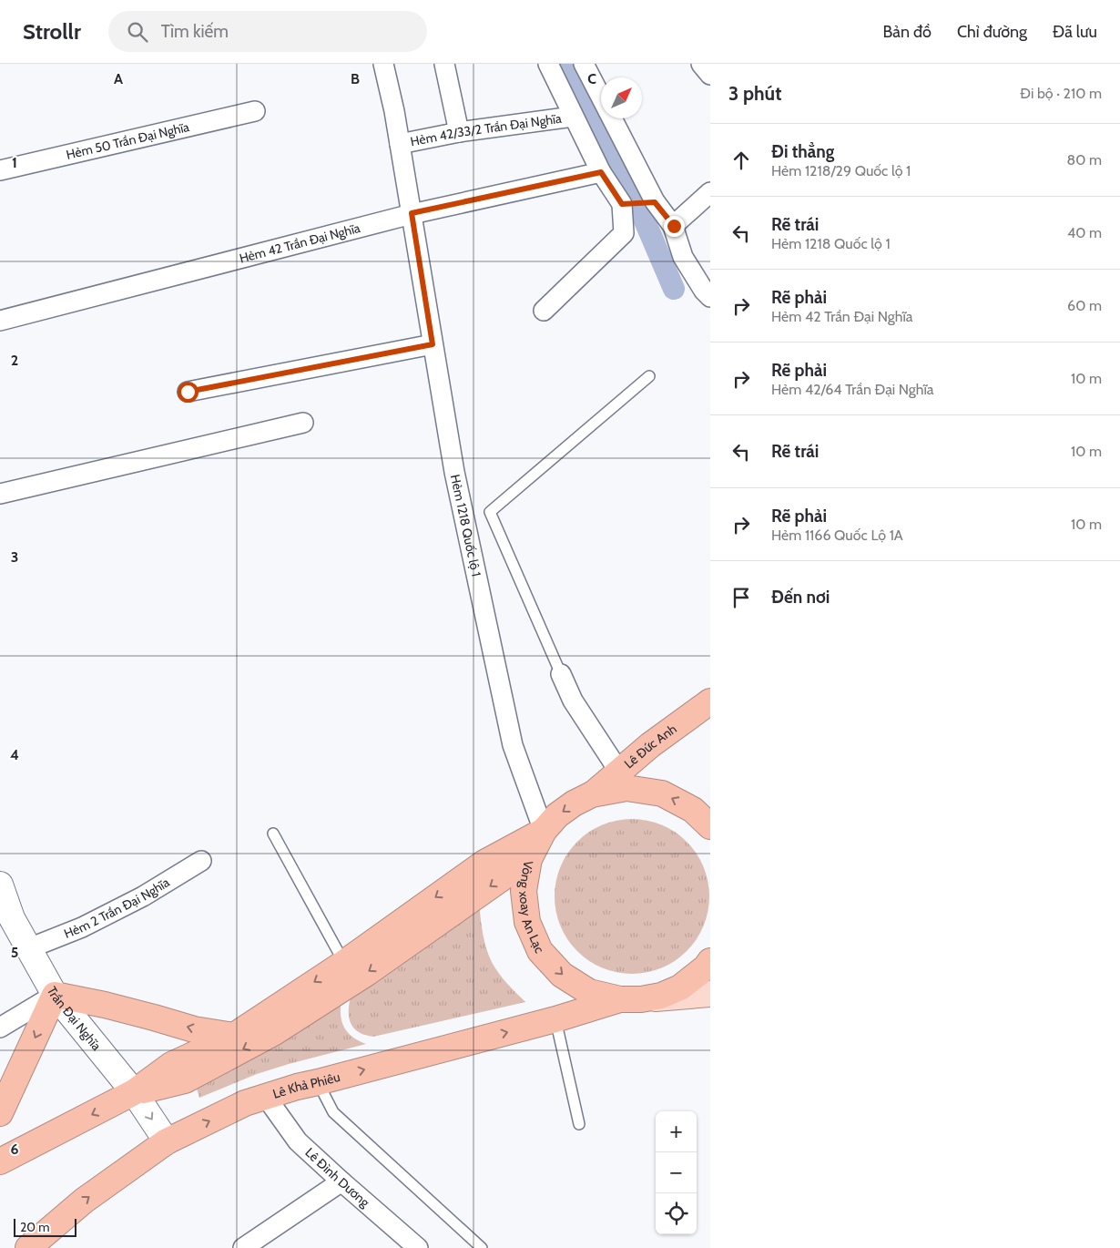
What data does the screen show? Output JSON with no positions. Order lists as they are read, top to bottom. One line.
{"streets":{"highway":["Lê Đức Anh","Vòng xoay An Lạc","Lê Khả Phiêu"],"main road":["Trần Đại Nghĩa"],"street":["Hẻm 42/33/2 Trần Đại Nghĩa","Hẻm 50 Trần Đại Nghĩa","Hẻm 42 Trần Đại Nghĩa","Hẻm 1218 Quốc lộ 1","Hẻm 2 Trần Đại Nghĩa","Lê Đình Dương"]},"crossings":[["Hẻm 42/33/2 Trần Đại Nghĩa","Hẻm 1218 Quốc lộ 1"],["Hẻm 42 Trần Đại Nghĩa","Hẻm 1218 Quốc lộ 1"],["Hẻm 1218 Quốc lộ 1","Vòng xoay An Lạc"],["Lê Đức Anh","Vòng xoay An Lạc"],["Vòng xoay An Lạc","Lê Khả Phiêu"],["Hẻm 2 Trần Đại Nghĩa","Trần Đại Nghĩa"],["Trần Đại Nghĩa","Lê Khả Phiêu"],["Lê Khả Phiêu","Lê Đình Dương"]],"scale_bar":"20 m","north":"top right","page":{"header":"Strollr","search":"Tìm kiếm","nav":["Bản đồ","Chỉ đường","Đã lưu"],"heading":["3 phút","Đi bộ · 210 m"],"list":[["Đi thẳng","Hẻm 1218/29 Quốc lộ 1","80 m"],["Rẽ trái","Hẻm 1218 Quốc lộ 1","40 m"],["Rẽ phải","Hẻm 42 Trần Đại Nghĩa","60 m"],["Rẽ phải","Hẻm 42/64 Trần Đại Nghĩa","10 m"],["Rẽ trái","10 m"],["Rẽ phải","Hẻm 1166 Quốc Lộ 1A","10 m"],"Đến nơi"],"map_buttons":["+","−"],"scale":"20 m"},"grid":{"columns":["A","B","C"],"rows":["1","2","3","4","5","6"]}}
